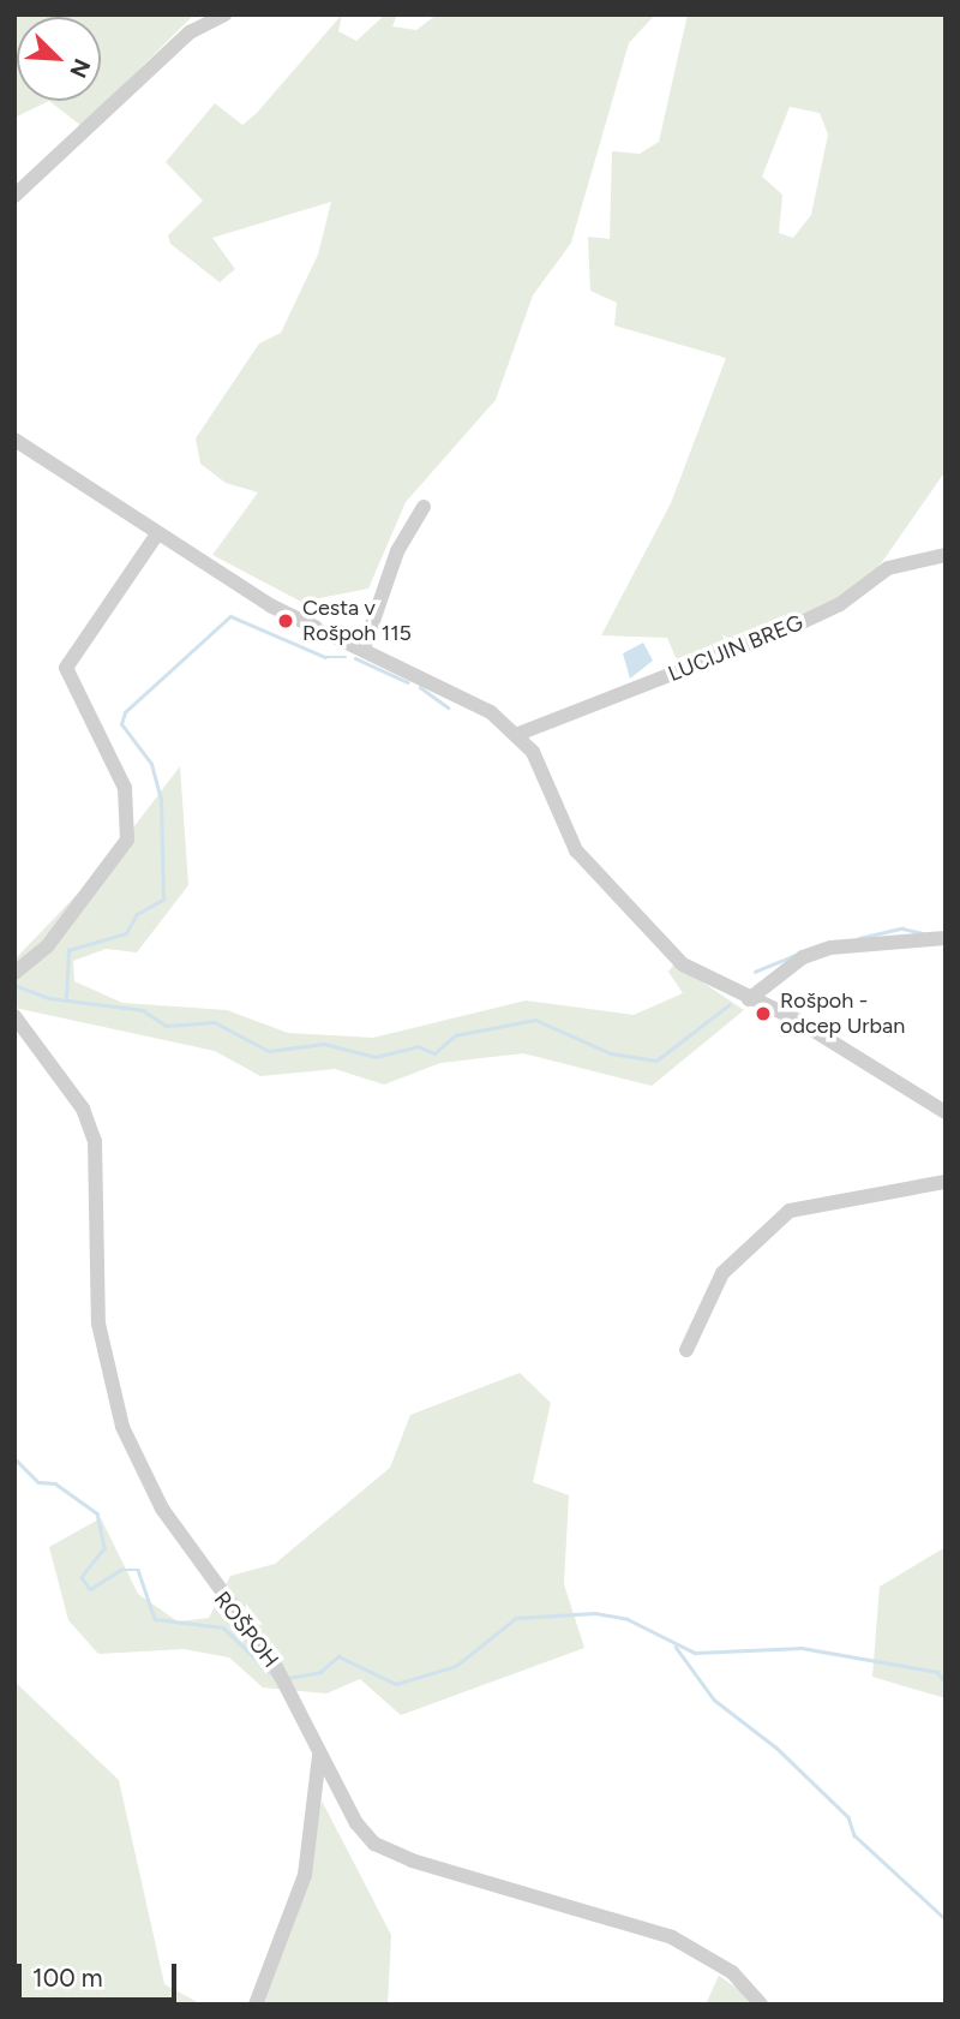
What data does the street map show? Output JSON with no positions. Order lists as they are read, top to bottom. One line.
{"streets":{"street":["LUCIJIN BREG","ROŠPOH"]},"places":["Cesta v Rošpoh 115","Rošpoh - odcep Urban"],"scale_bar":"100 m","north":"bottom right"}
